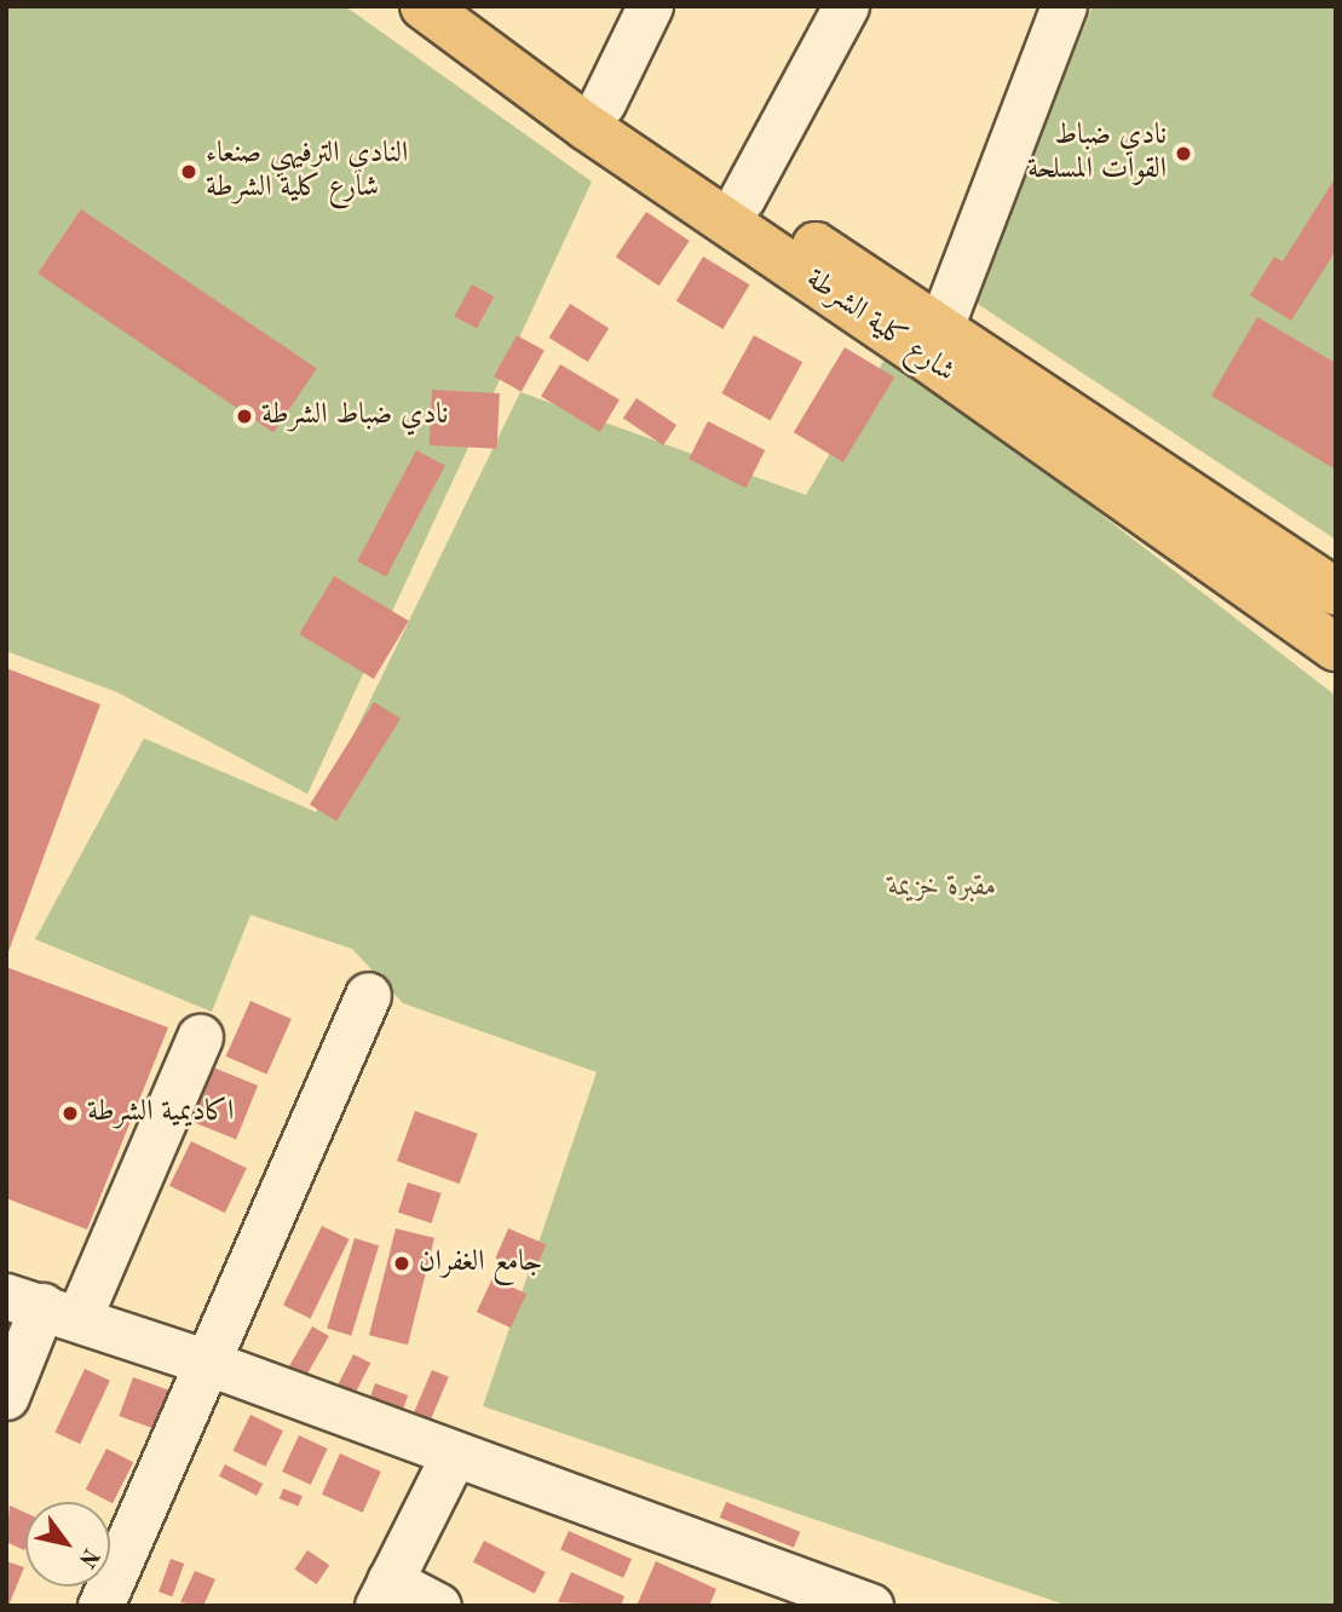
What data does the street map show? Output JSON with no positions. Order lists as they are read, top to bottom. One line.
{"streets":{"main road":["شارع كلية الشرطة"]},"parks":["مقبرة خزيمة"],"places":["نادي ضباط القوات المسلحة","النادي الترفيهي صنعاء شارع كلية الشرطة","نادي ضباط الشرطة","اكاديمية الشرطة","جامع الغفران"],"north":"bottom right"}
